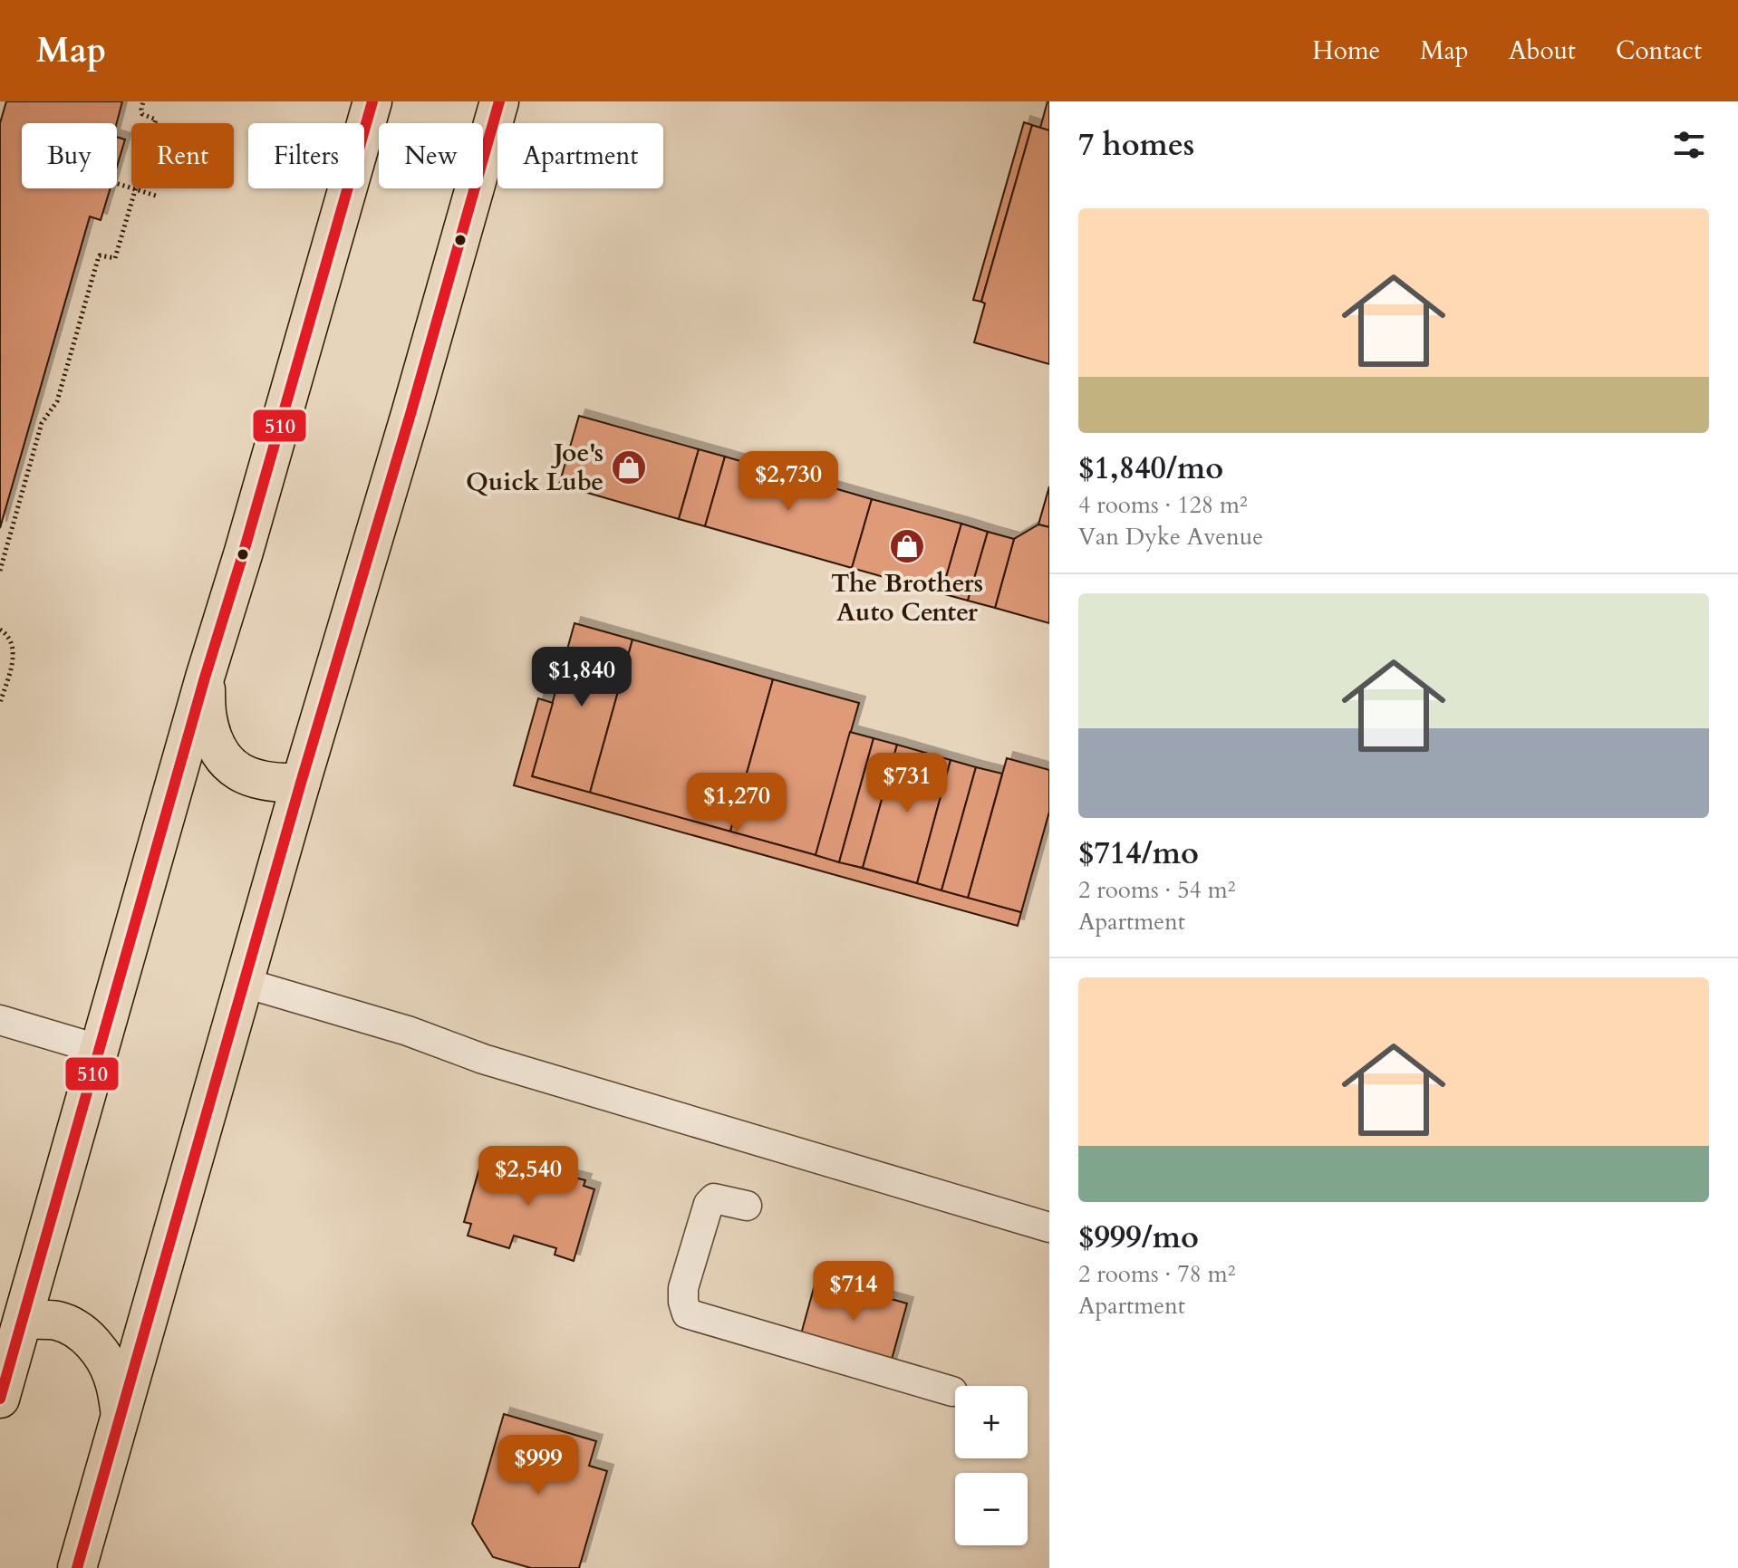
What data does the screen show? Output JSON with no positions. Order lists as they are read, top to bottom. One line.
{"places":{"shop":["Joe's Quick Lube","The Brothers Auto Center"]},"lines":["transit line 510"],"page":{"header":"Map","nav":["Home","Map","About","Contact"],"heading":"7 homes","chip":["Buy","Rent","Filters","New","Apartment"],"list":[{"name":"$1,840/mo","note":"4 rooms · 128 m² · Van Dyke Avenue"},{"name":"$714/mo","note":"2 rooms · 54 m² · Apartment"},{"name":"$999/mo","note":"2 rooms · 78 m² · Apartment"}],"price":["$2,730","$1,840","$731","$1,270","$2,540","$714","$999"],"map_buttons":["+","−"]}}
